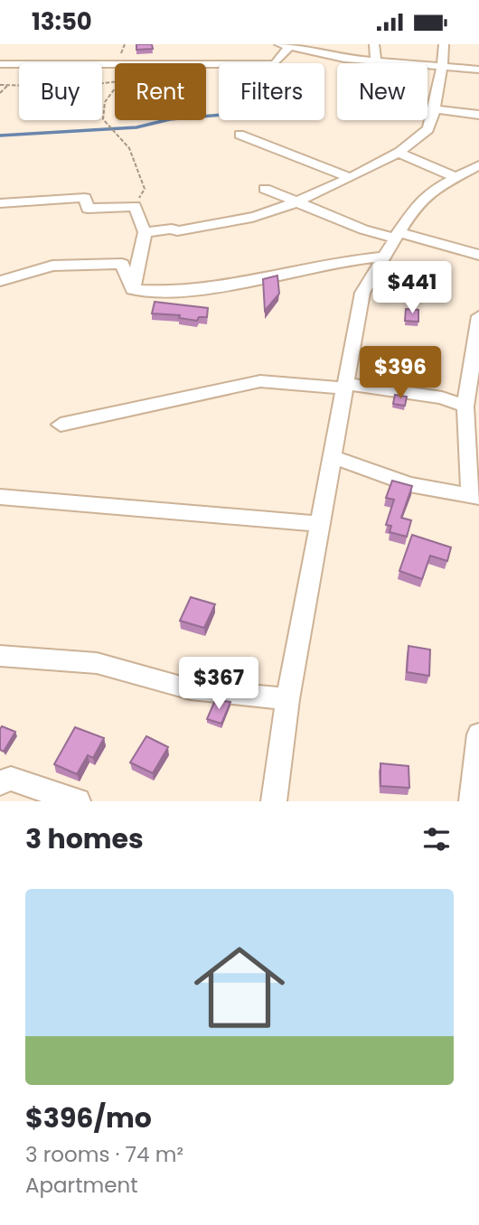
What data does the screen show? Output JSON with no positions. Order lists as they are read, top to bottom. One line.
{"page":{"status":"13:50","chip":["Buy","Rent","Filters","New"],"price":["$441","$396","$367"],"heading":"3 homes","list":[{"name":"$396/mo","note":"3 rooms · 74 m² · Apartment"}]}}
